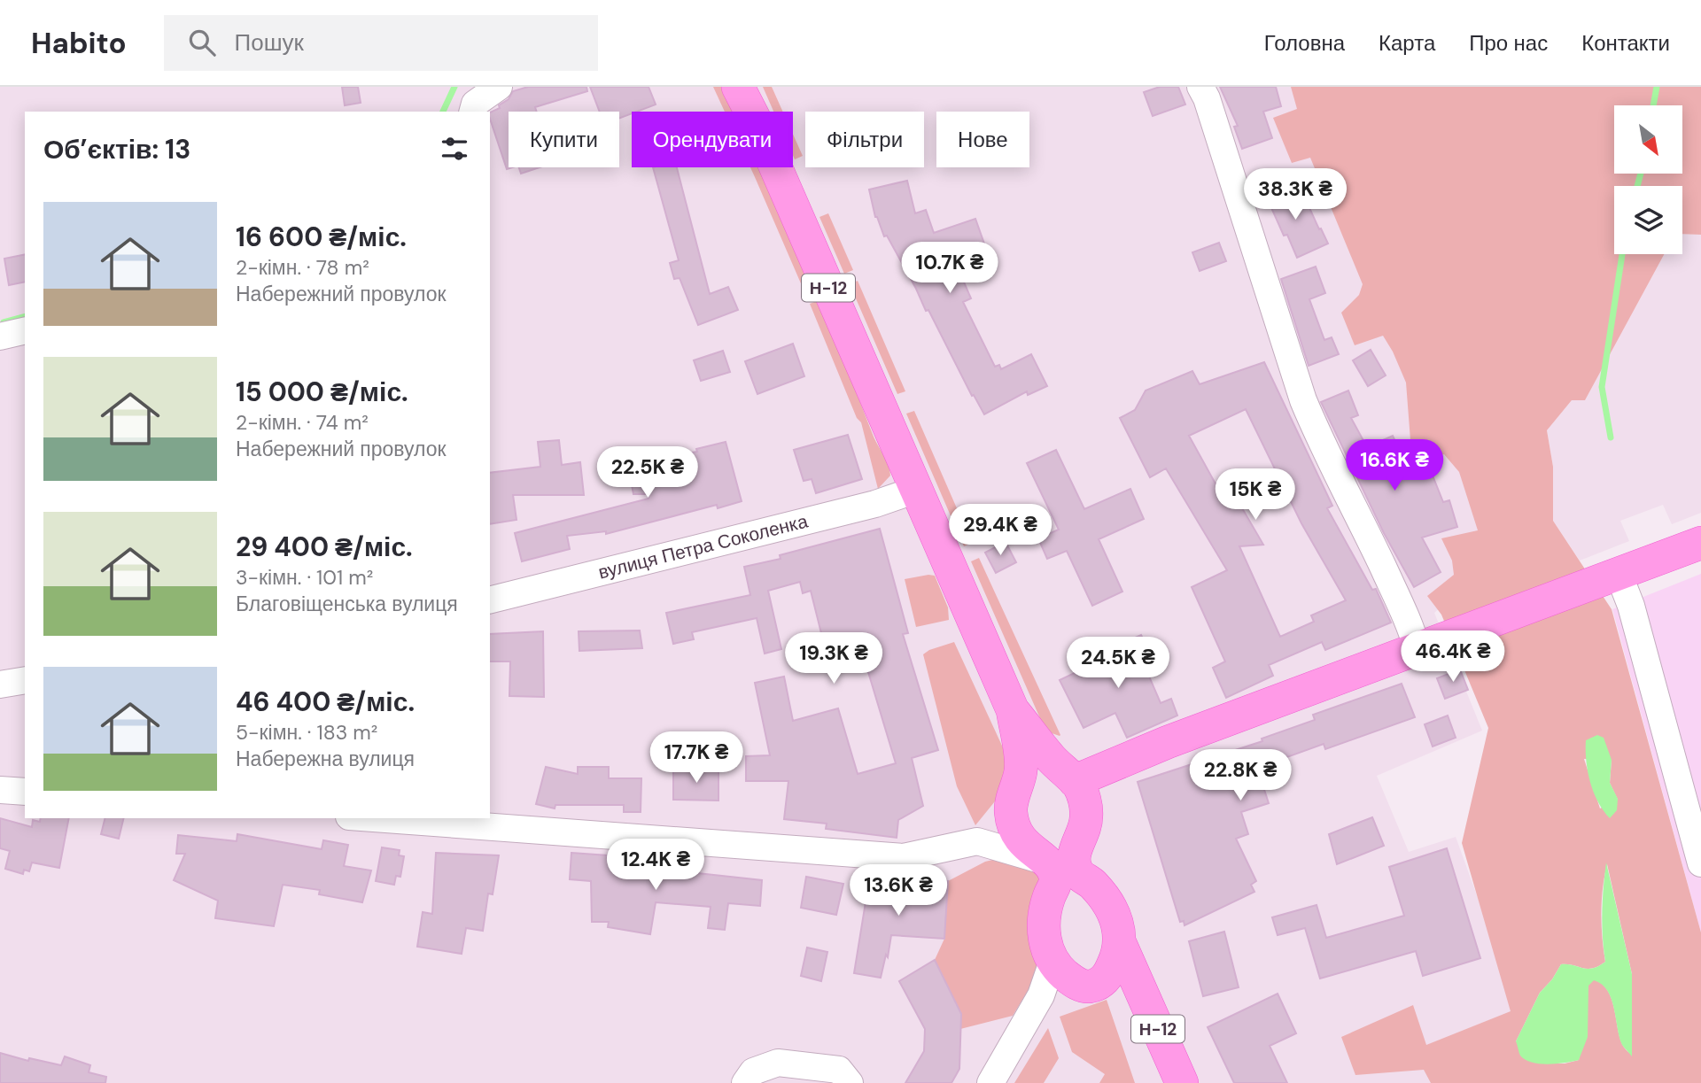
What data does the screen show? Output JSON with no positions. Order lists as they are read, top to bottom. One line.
{"streets":{"main road":["Н-12"],"street":["вулиця Петра Соколенка"]},"crossings":[["Н-12","вулиця Петра Соколенка"]],"north":"bottom right","page":{"header":"Habito","search":"Пошук","nav":["Головна","Карта","Про нас","Контакти"],"chip":["Купити","Орендувати","Фільтри","Нове"],"heading":"Об’єктів: 13","price":["38.3K ₴","10.7K ₴","16.6K ₴","22.5K ₴","15K ₴","29.4K ₴","46.4K ₴","19.3K ₴","24.5K ₴","17.7K ₴","22.8K ₴","12.4K ₴","13.6K ₴"],"list":[{"name":"16 600 ₴/міс.","note":"2-кімн. · 78 m² · Набережний провулок"},{"name":"15 000 ₴/міс.","note":"2-кімн. · 74 m² · Набережний провулок"},{"name":"29 400 ₴/міс.","note":"3-кімн. · 101 m² · Благовіщенська вулиця"},{"name":"46 400 ₴/міс.","note":"5-кімн. · 183 m² · Набережна вулиця"}]}}
